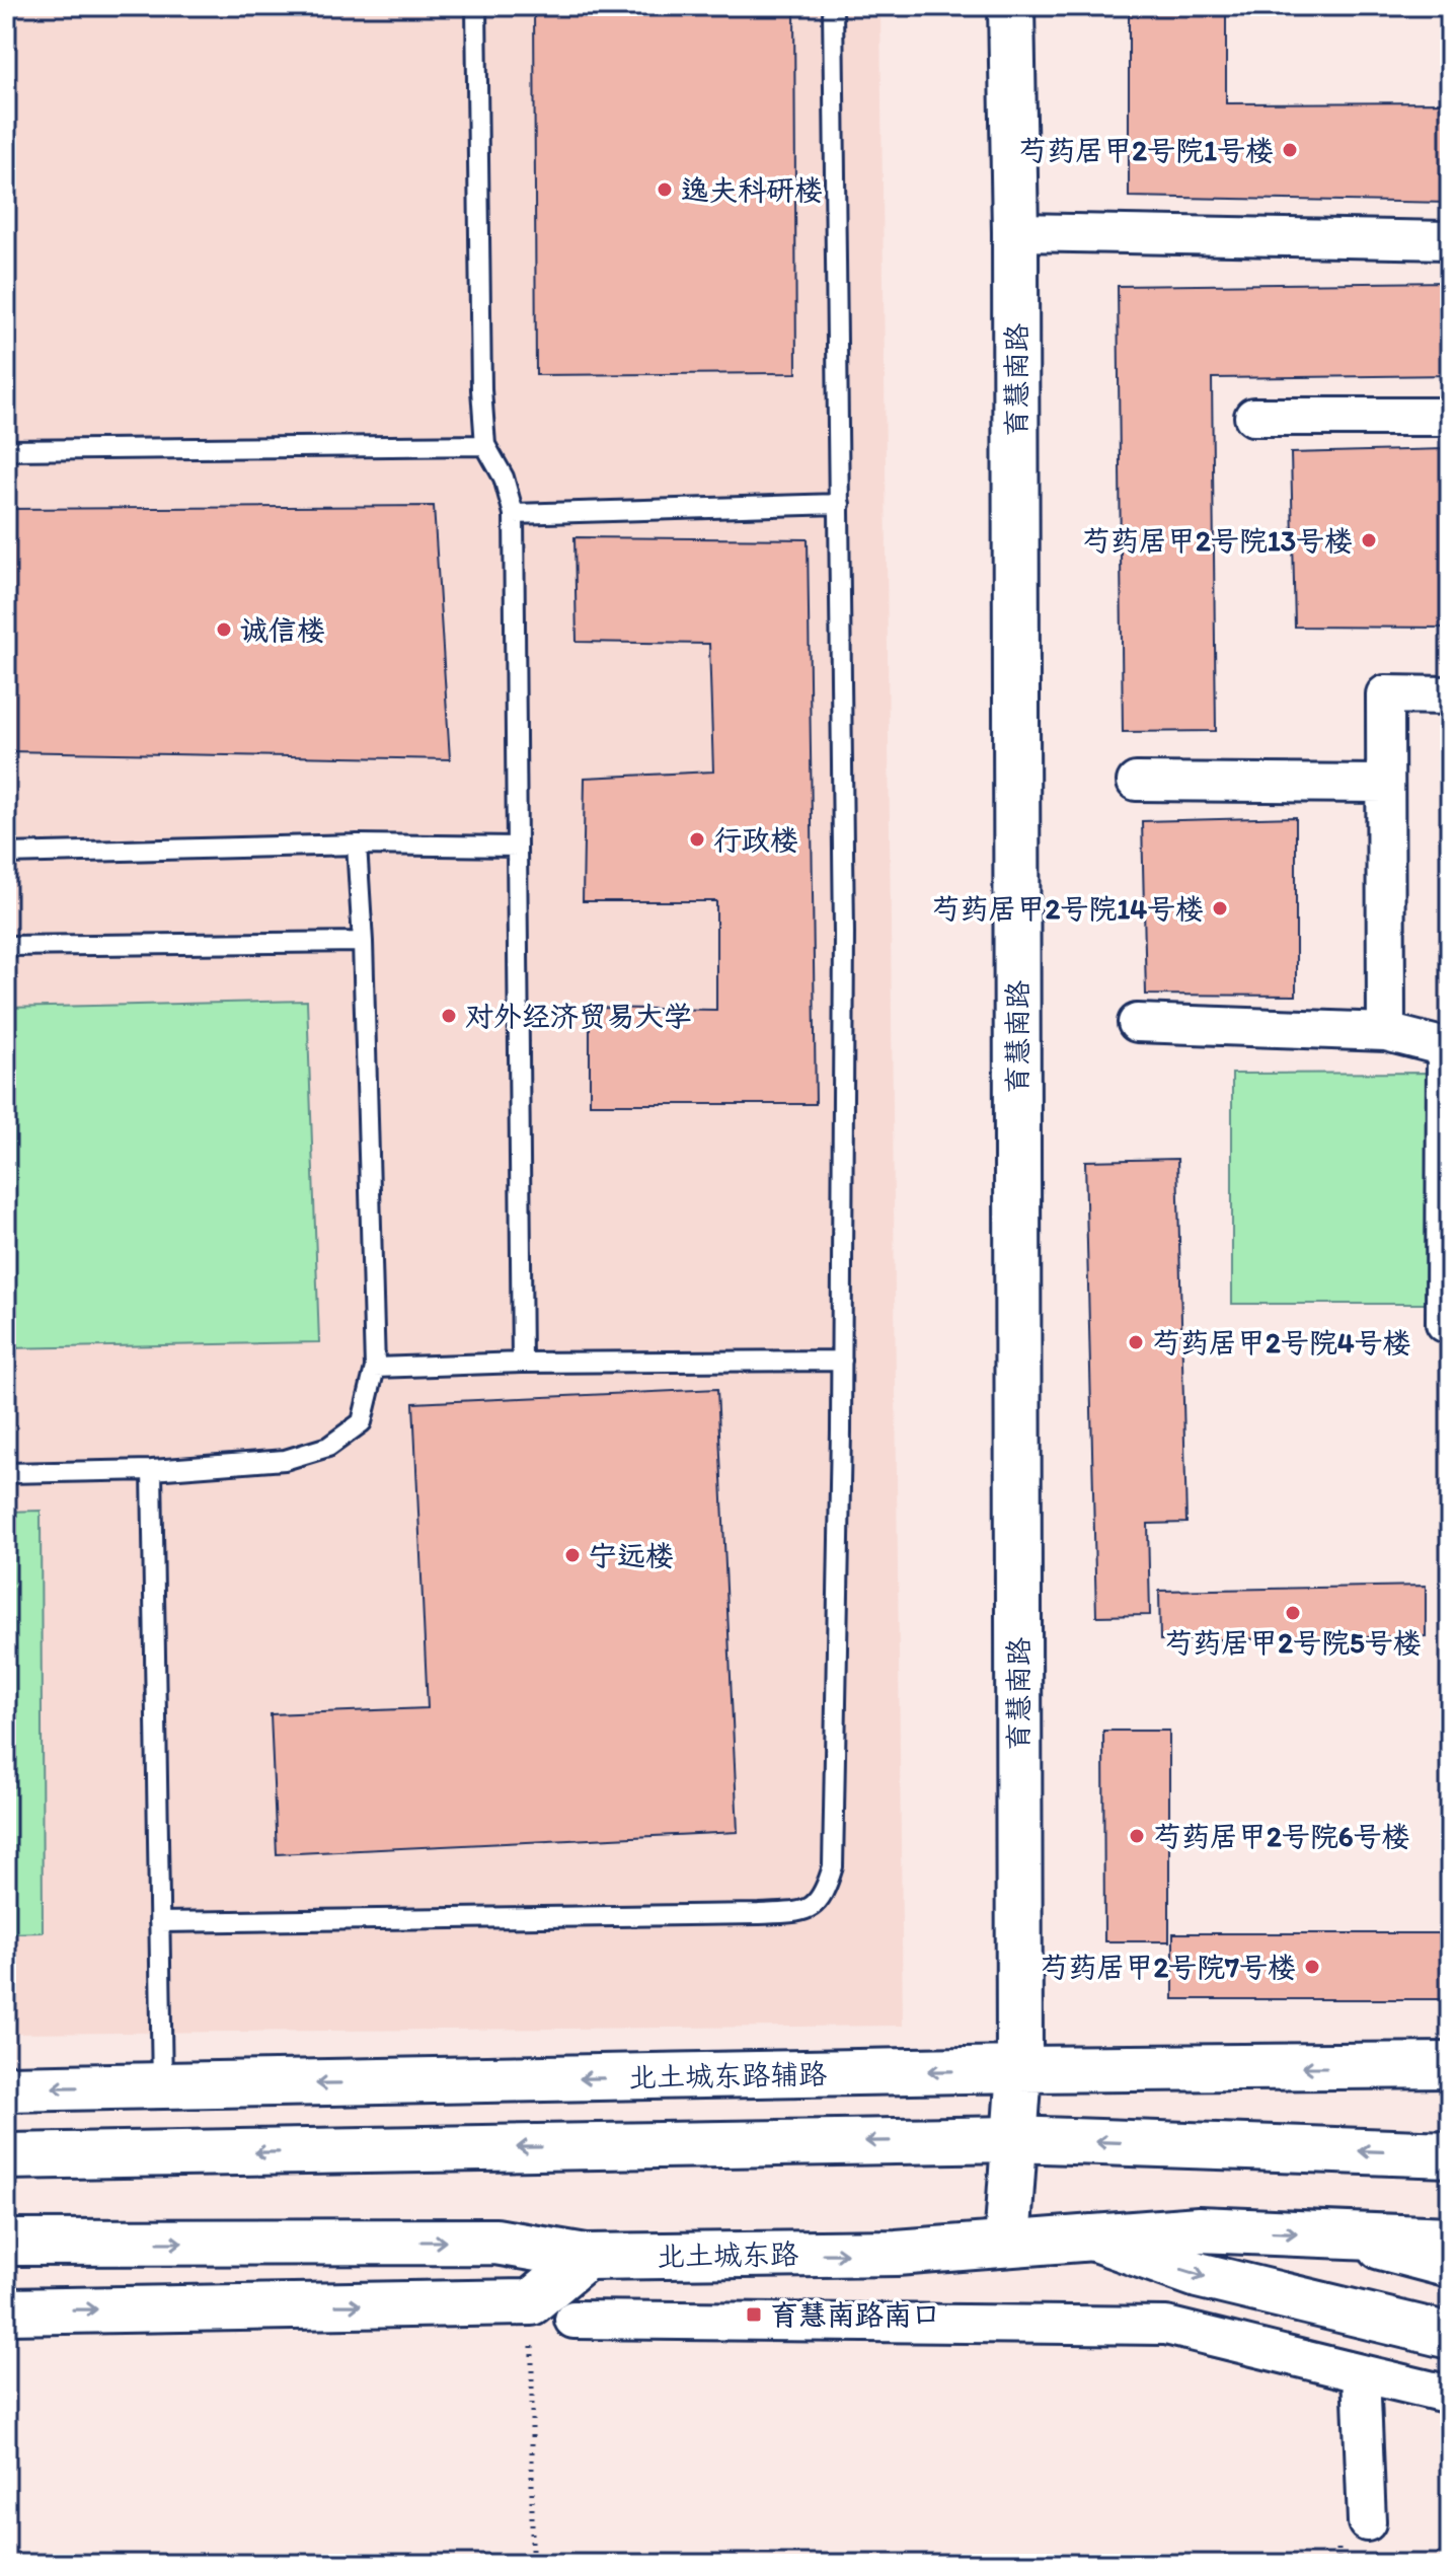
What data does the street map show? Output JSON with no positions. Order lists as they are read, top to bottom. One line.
{"streets":{"street":["育慧南路","北土城东路辅路","北土城东路"]},"crossings":[["育慧南路","北土城东路辅路"],["育慧南路","北土城东路"]],"places":{"other":["芍药居甲2号院1号楼","逸夫科研楼","芍药居甲2号院13号楼","诚信楼","行政楼","芍药居甲2号院14号楼","对外经济贸易大学","芍药居甲2号院4号楼","宁远楼","芍药居甲2号院5号楼","芍药居甲2号院6号楼","芍药居甲2号院7号楼"],"transit":["育慧南路南口"]}}
